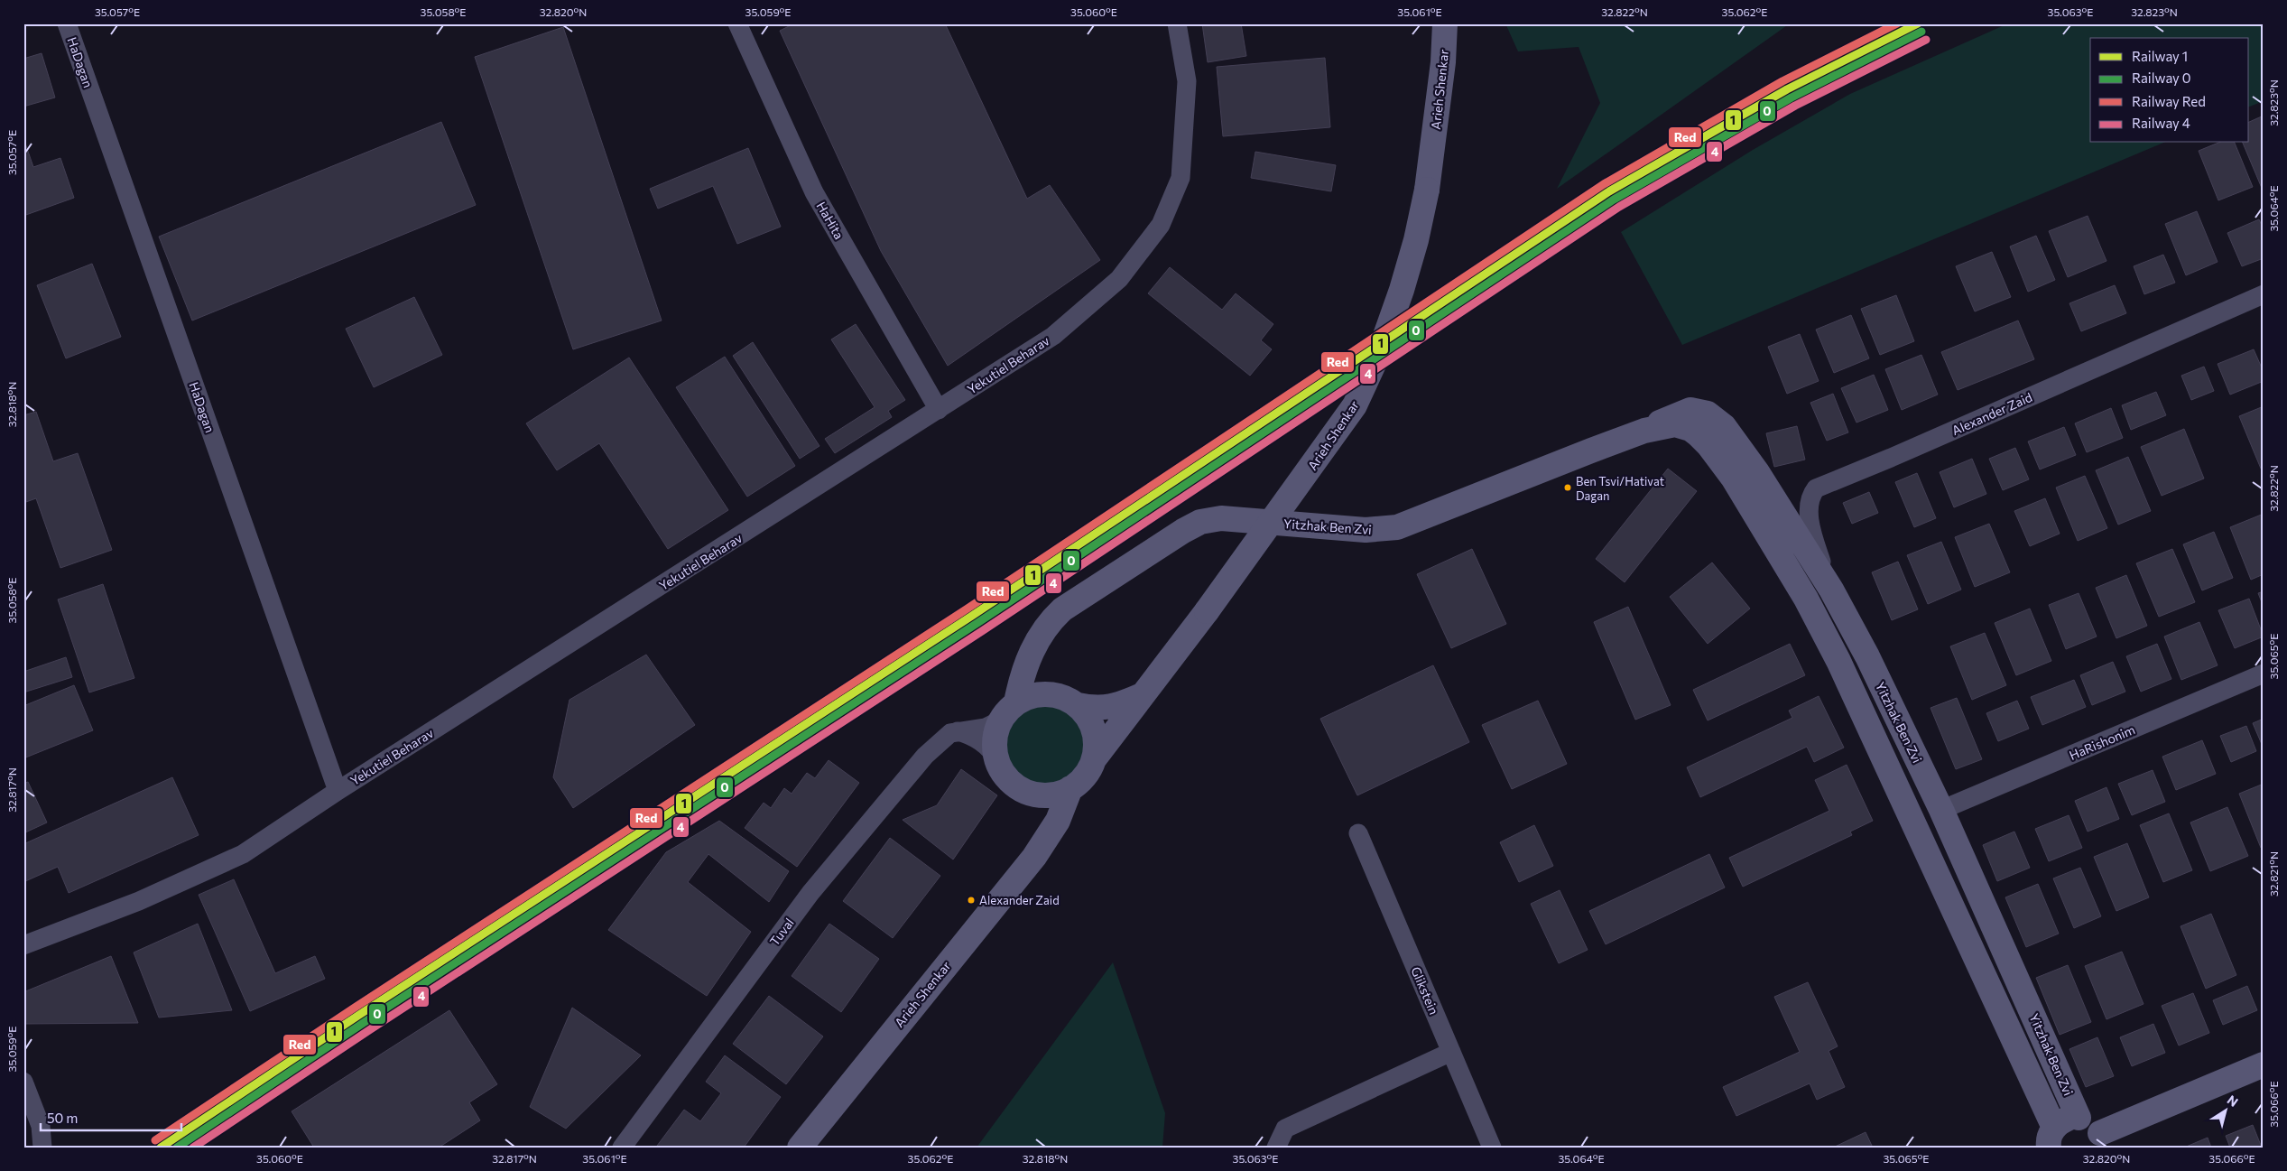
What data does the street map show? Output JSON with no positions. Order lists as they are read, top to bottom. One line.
{"streets":{"street":["HaDagan","Arieh Shenkar","HaHita","Yekutiel Beharav","Alexander Zaid","Yitzhak Ben Zvi","HaRishonim","Tuval","Glikstein"]},"crossings":[["HaDagan","Yekutiel Beharav"],["Arieh Shenkar","Yitzhak Ben Zvi"],["Arieh Shenkar","Tuval"],["HaHita","Yekutiel Beharav"],["Alexander Zaid","Yitzhak Ben Zvi"],["Yitzhak Ben Zvi","HaRishonim"],["Yitzhak Ben Zvi","Tuval"]],"places":["Ben Tsvi/Hativat Dagan","Alexander Zaid"],"lines":["rail line 1","rail line Red","rail line 0","rail line 4"],"legend":["Railway 1","Railway 0","Railway Red","Railway 4"],"scale_bar":"50 m","north":"top right","coordinates":["35.057°E","35.058°E","32.820°N","35.059°E","35.060°E","35.061°E","32.822°N","35.062°E","35.063°E","32.823°N","35.064°E","32.818°N","35.065°E","32.817°N","32.821°N","35.066°E"]}
